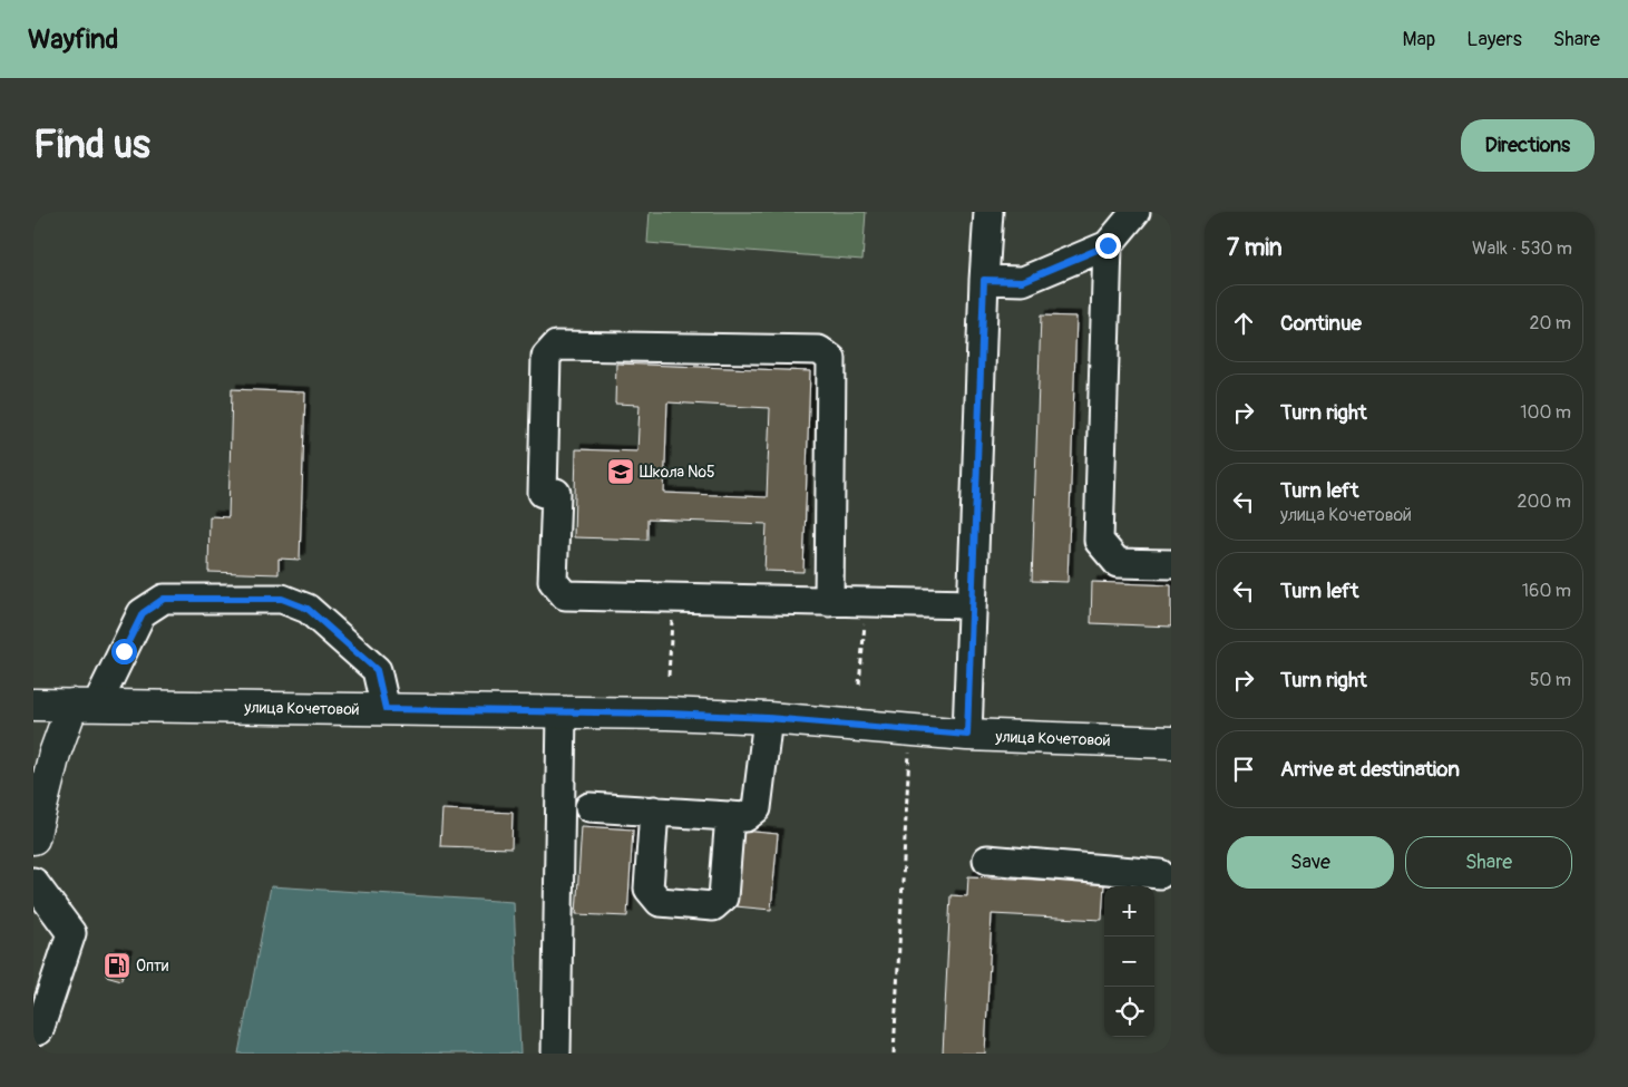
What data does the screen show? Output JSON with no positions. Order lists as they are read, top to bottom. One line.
{"streets":{"main road":["улица Кочетовой"]},"places":{"school or university":["Школа №5"],"fuel station":["Опти"]},"page":{"header":"Wayfind","nav":["Map","Layers","Share"],"buttons":["Directions",["Save","Share"]],"title":"Find us","heading":["7 min","Walk · 530 m"],"list":[["Continue","20 m"],["Turn right","100 m"],["Turn left","улица Кочетовой","200 m"],["Turn left","160 m"],["Turn right","50 m"],"Arrive at destination"],"map_buttons":["+","−"]}}
